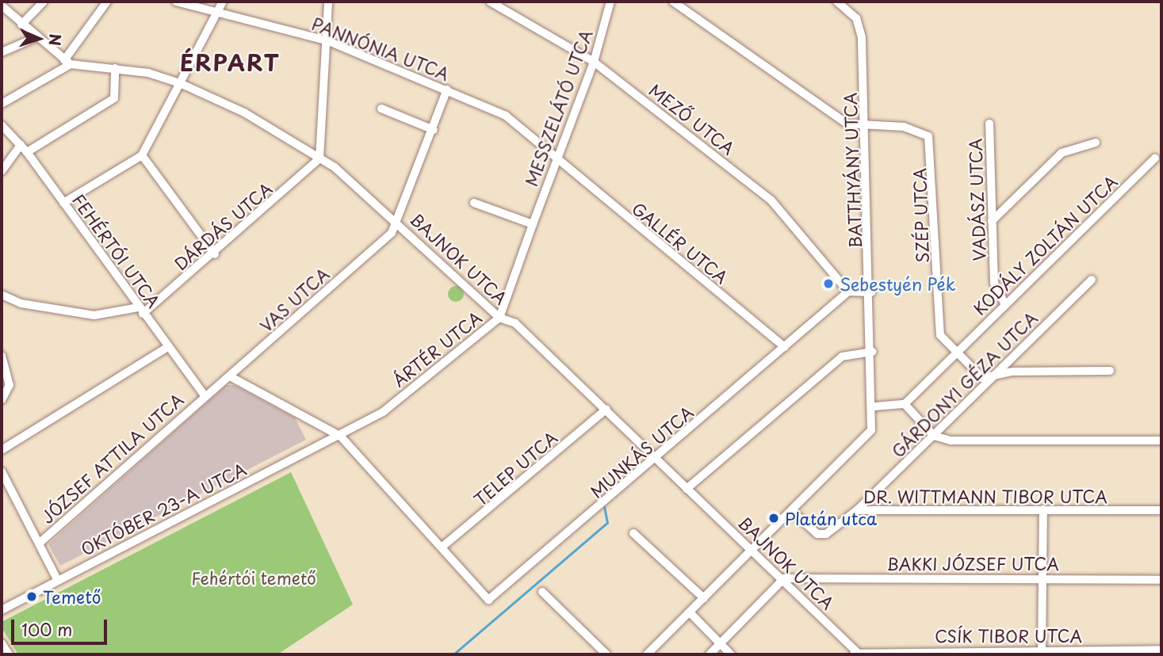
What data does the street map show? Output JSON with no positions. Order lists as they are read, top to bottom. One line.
{"streets":{"street":["PANNÓNIA UTCA","MESSZELÁTÓ UTCA","MEZŐ UTCA","BATTHYÁNY UTCA","VADÁSZ UTCA","SZÉP UTCA","DÁRDÁS UTCA","GALLÉR UTCA","KODÁLY ZOLTÁN UTCA","FEHÉRTÓI UTCA","BAJNOK UTCA","VAS UTCA","ÁRTÉR UTCA","GÁRDONYI GÉZA UTCA","MUNKÁS UTCA","JÓZSEF ATTILA UTCA","TELEP UTCA","DR. WITTMANN TIBOR UTCA","OKTÓBER 23-A UTCA","BAKKI JÓZSEF UTCA","CSÍK TIBOR UTCA"]},"crossings":[["PANNÓNIA UTCA","MESSZELÁTÓ UTCA"],["PANNÓNIA UTCA","GALLÉR UTCA"],["PANNÓNIA UTCA","VAS UTCA"],["MESSZELÁTÓ UTCA","MEZŐ UTCA"],["MESSZELÁTÓ UTCA","GALLÉR UTCA"],["MESSZELÁTÓ UTCA","ÁRTÉR UTCA"],["MEZŐ UTCA","MUNKÁS UTCA"],["BATTHYÁNY UTCA","SZÉP UTCA"],["BATTHYÁNY UTCA","BAJNOK UTCA"],["BATTHYÁNY UTCA","DR. WITTMANN TIBOR UTCA"],["VADÁSZ UTCA","KODÁLY ZOLTÁN UTCA"],["SZÉP UTCA","KODÁLY ZOLTÁN UTCA"],["DÁRDÁS UTCA","FEHÉRTÓI UTCA"],["DÁRDÁS UTCA","BAJNOK UTCA"],["GALLÉR UTCA","MUNKÁS UTCA"],["FEHÉRTÓI UTCA","VAS UTCA"],["FEHÉRTÓI UTCA","JÓZSEF ATTILA UTCA"],["BAJNOK UTCA","VAS UTCA"],["BAJNOK UTCA","ÁRTÉR UTCA"],["BAJNOK UTCA","MUNKÁS UTCA"],["BAJNOK UTCA","TELEP UTCA"],["BAJNOK UTCA","BAKKI JÓZSEF UTCA"],["BAJNOK UTCA","CSÍK TIBOR UTCA"],["VAS UTCA","JÓZSEF ATTILA UTCA"],["ÁRTÉR UTCA","OKTÓBER 23-A UTCA"],["GÁRDONYI GÉZA UTCA","DR. WITTMANN TIBOR UTCA"],["MUNKÁS UTCA","TELEP UTCA"]],"districts":["ÉRPART"],"parks":["Fehértói temető"],"places":["Sebestyén Pék","Platán utca","Temető"],"scale_bar":"100 m","north":"right"}
